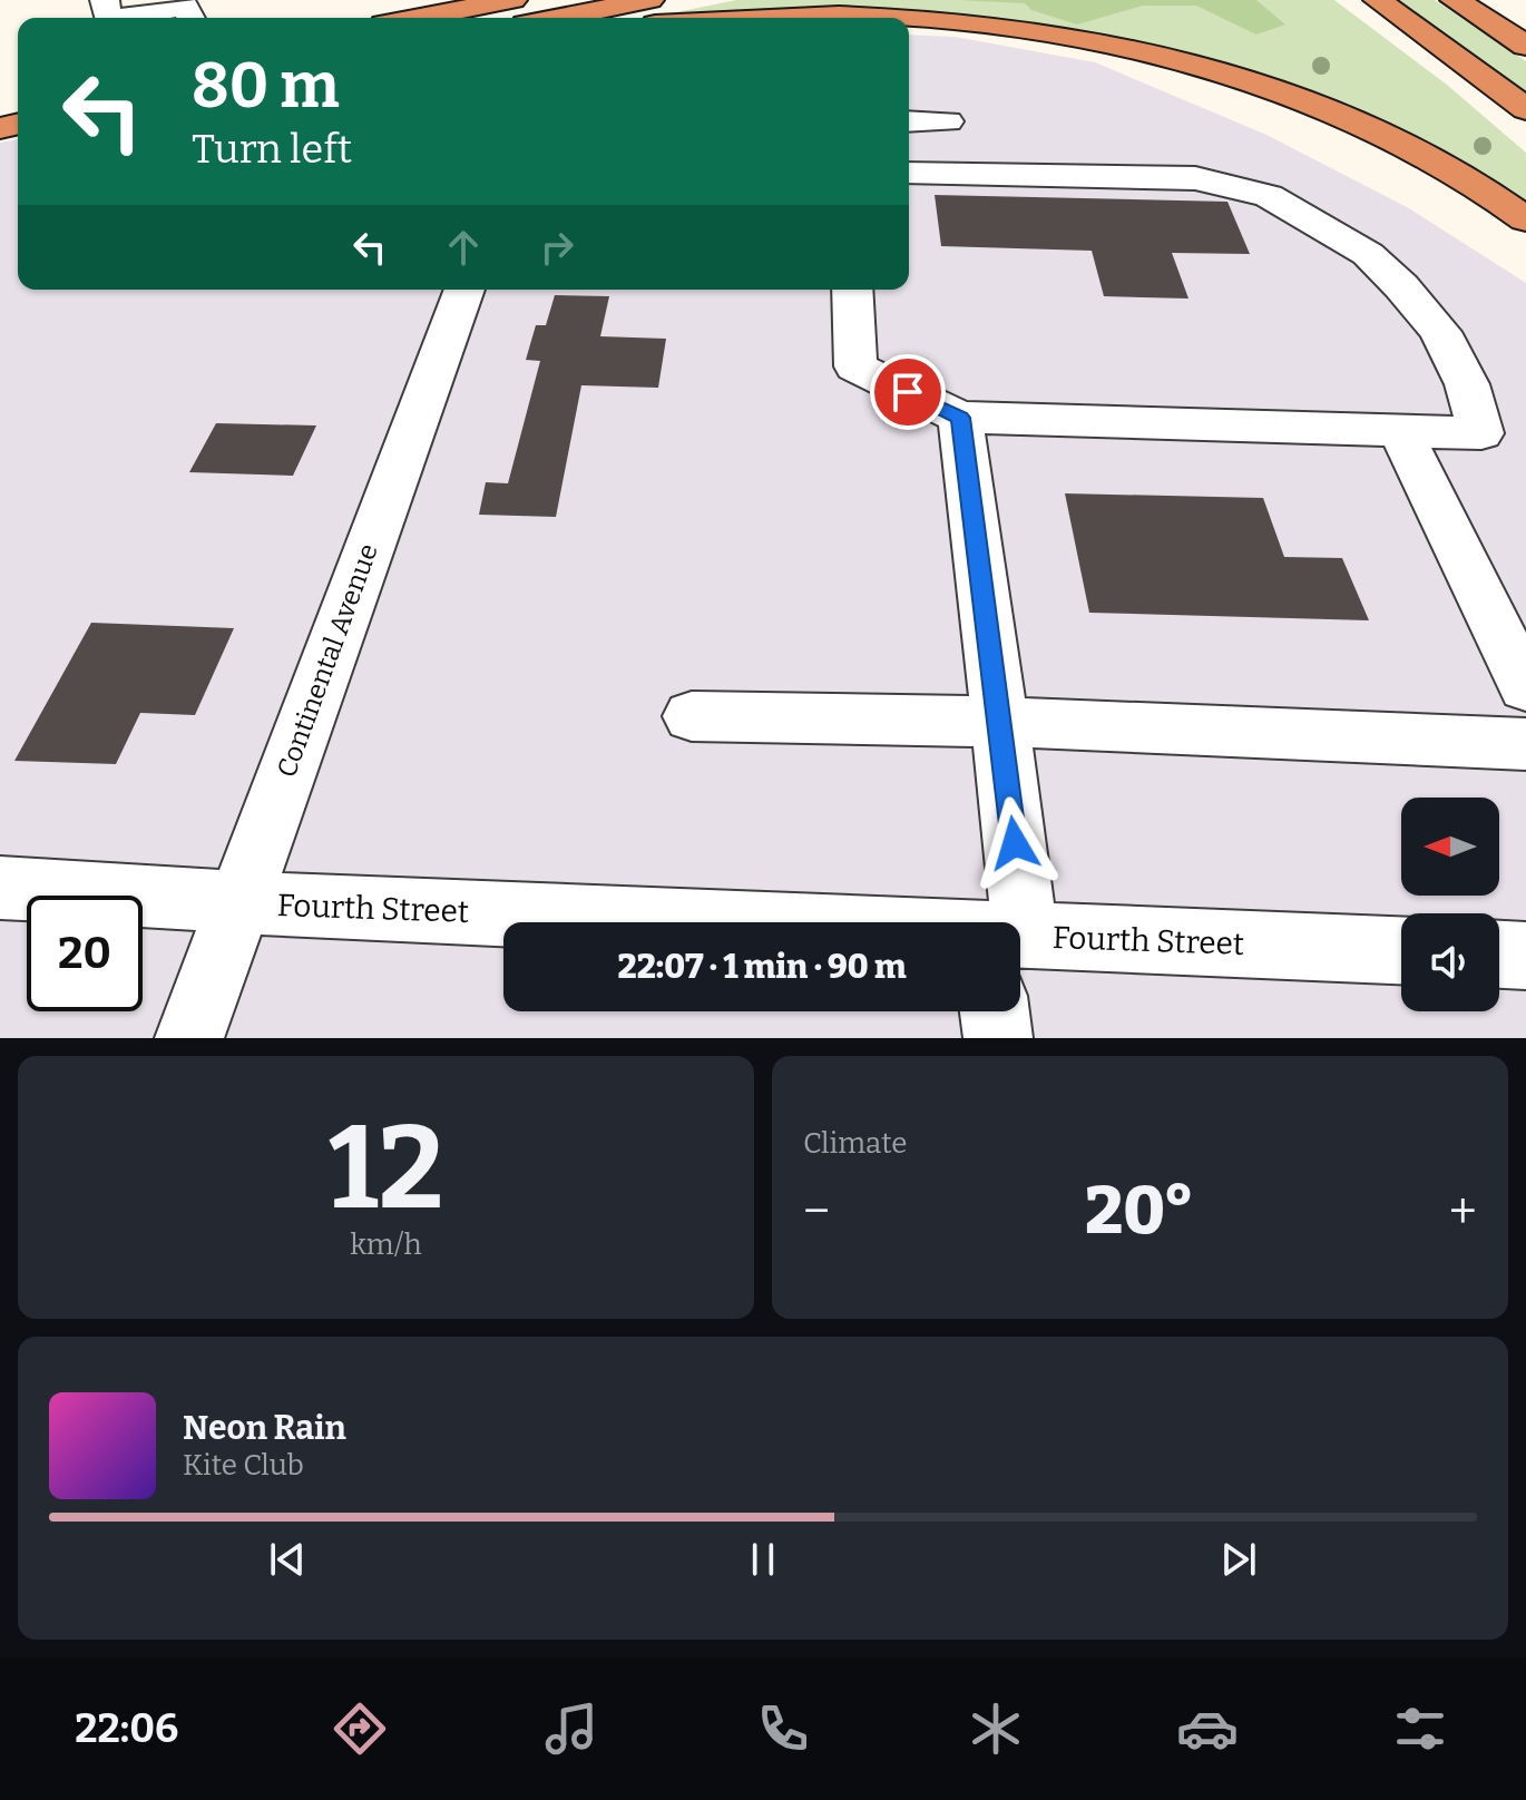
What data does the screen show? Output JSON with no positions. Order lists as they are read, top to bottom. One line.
{"streets":{"street":["Continental Avenue","Fourth Street"]},"crossings":[["Continental Avenue","Fourth Street"]],"north":"left","page":{"turn":["80 m","Turn left"],"limit":"20","trip":"22:07 · 1 min · 90 m","tile":[["12","km/h"],"Climate"],"heat":["−","20°","+"],"song":["Neon Rain","Kite Club"],"tabs":"22:06"}}
